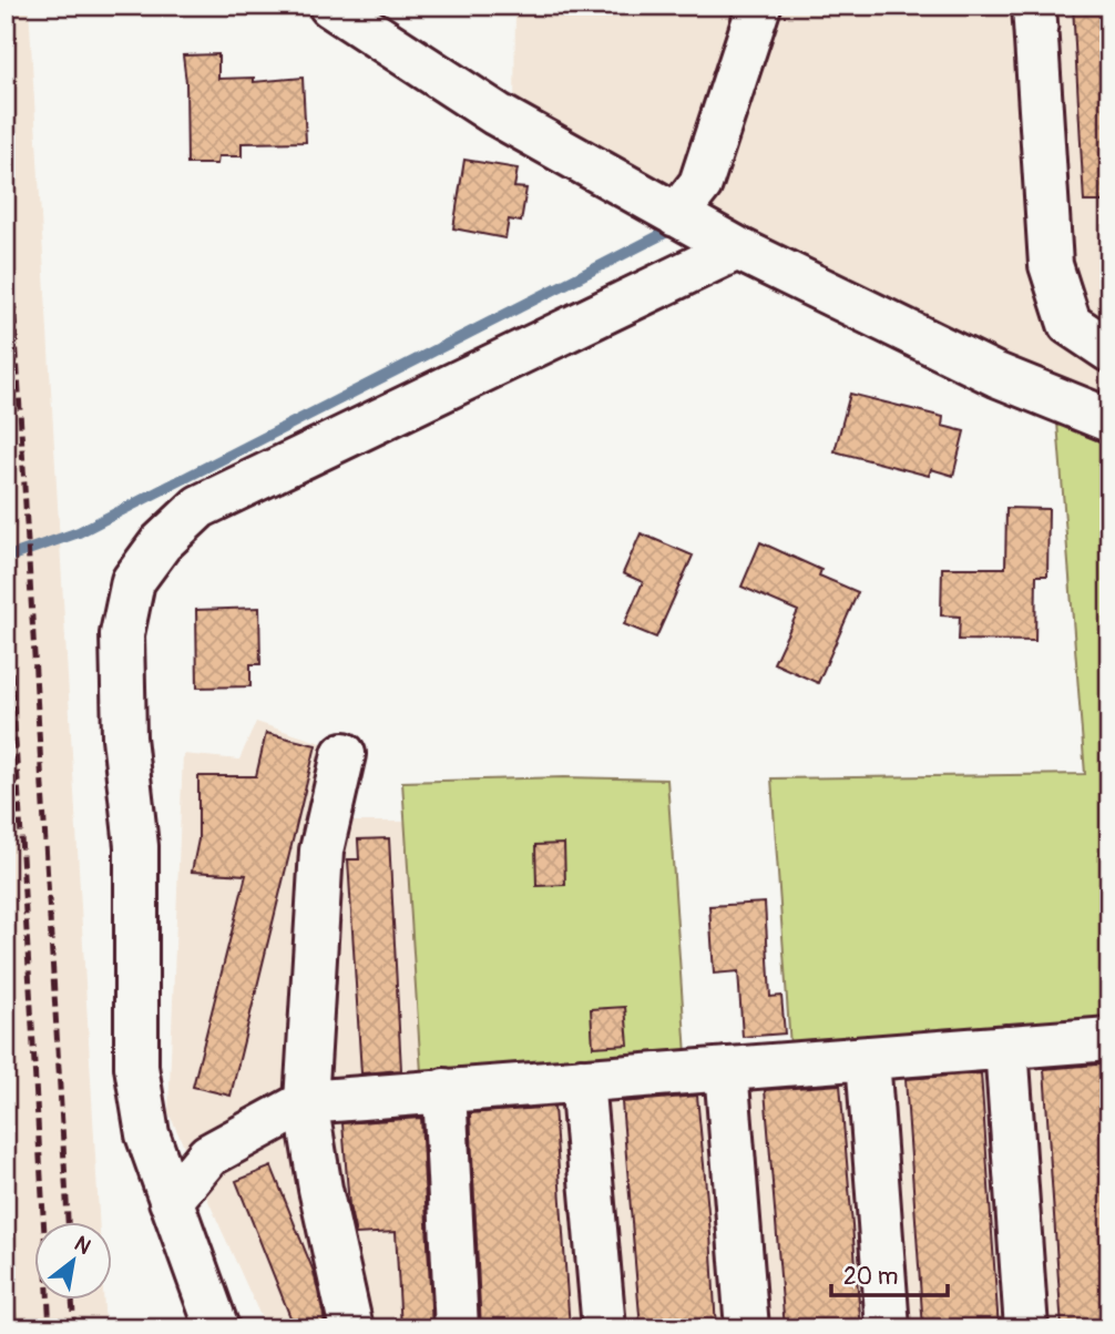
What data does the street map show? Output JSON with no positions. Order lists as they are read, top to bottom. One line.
{"scale_bar":"20 m","north":"top right"}
